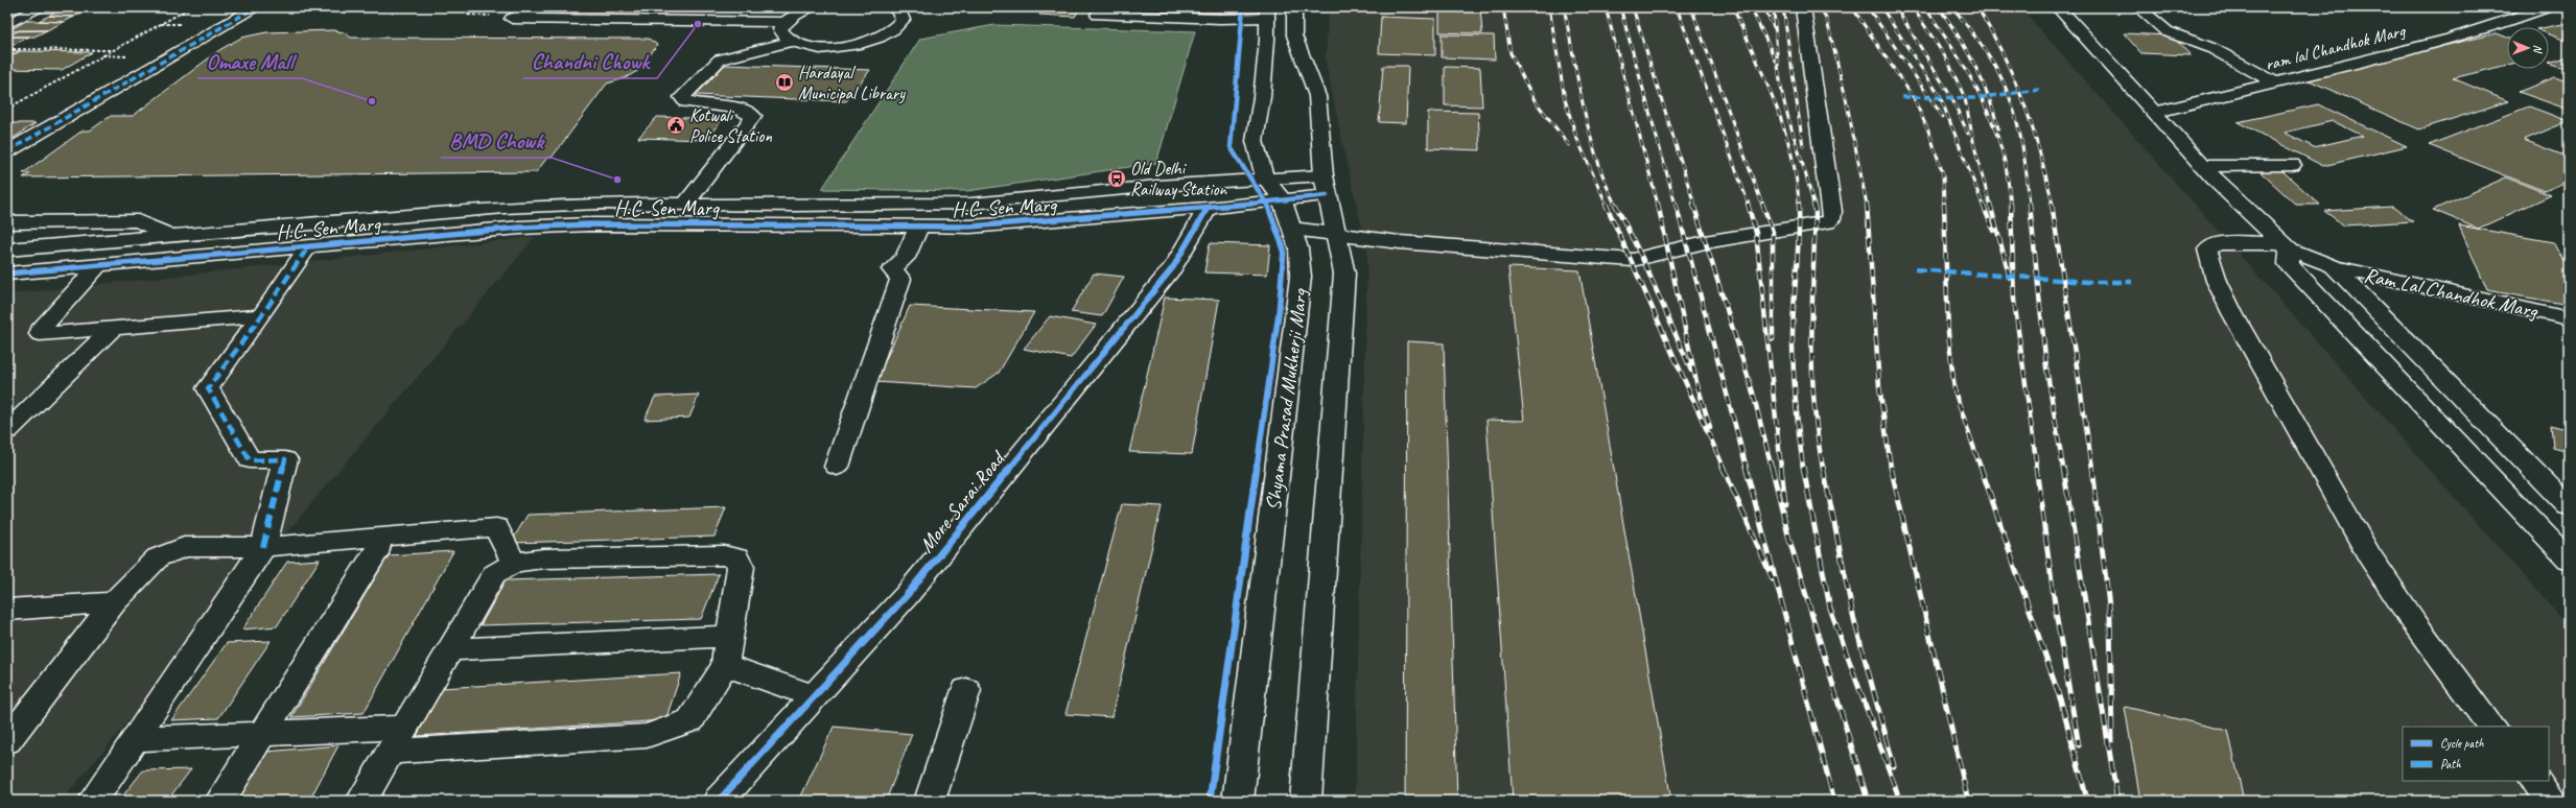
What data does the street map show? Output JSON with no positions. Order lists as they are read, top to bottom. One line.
{"streets":{"street":["ram lal Chandhok Marg","H.C. Sen Marg","Ram Lal Chandhok Marg","Shyama Prasad Mukherji Marg","More Sarai Road"]},"crossings":[["H.C. Sen Marg","Shyama Prasad Mukherji Marg"],["H.C. Sen Marg","More Sarai Road"]],"places":{"other":["Chandni Chowk","Omaxe Mall","BMD Chowk"],"library":["Hardayal Municipal Library"],"public building":["Kotwali Police Station"],"bus stop":["Old Delhi Railway Station"]},"legend":["Cycle path","Path"],"north":"right"}
